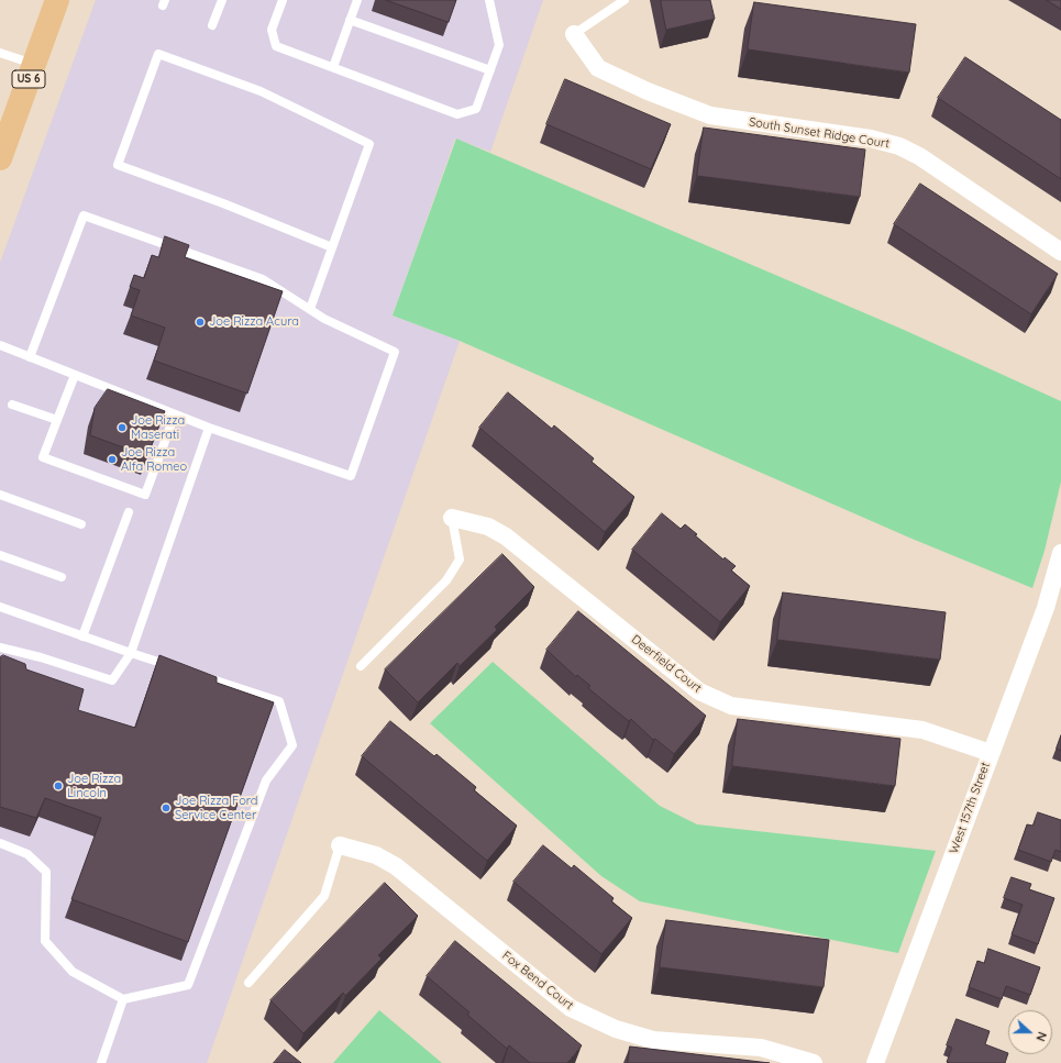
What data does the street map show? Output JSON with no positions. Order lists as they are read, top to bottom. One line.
{"streets":{"main road":["US 6"],"street":["South Sunset Ridge Court","Deerfield Court","West 157th Street","Fox Bend Court"]},"crossings":[["Deerfield Court","West 157th Street"]],"places":["Joe Rizza Acura","Joe Rizza Maserati","Joe Rizza Alfa Romeo","Joe Rizza Lincoln","Joe Rizza Ford Service Center"],"north":"right"}
